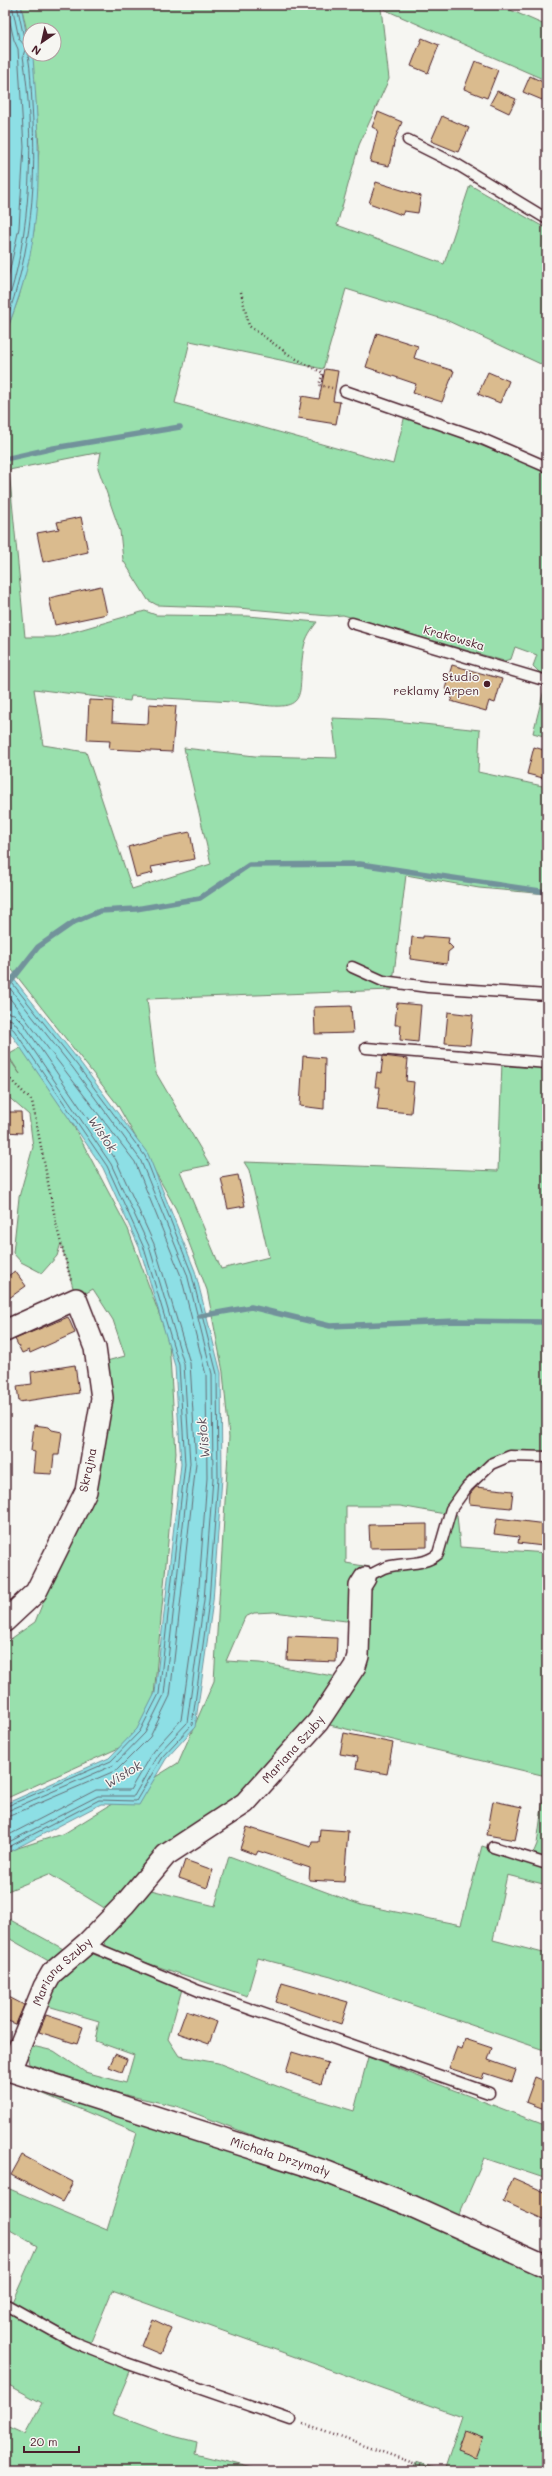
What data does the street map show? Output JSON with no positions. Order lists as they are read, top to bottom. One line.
{"streets":{"street":["Skrajna","Mariana Szuby","Michała Drzymały"],"lane":["Krakowska"]},"crossings":[["Mariana Szuby","Michała Drzymały"]],"water":["Wisłok"],"places":["Studio reklamy Arpen"],"scale_bar":"20 m","north":"bottom left"}
